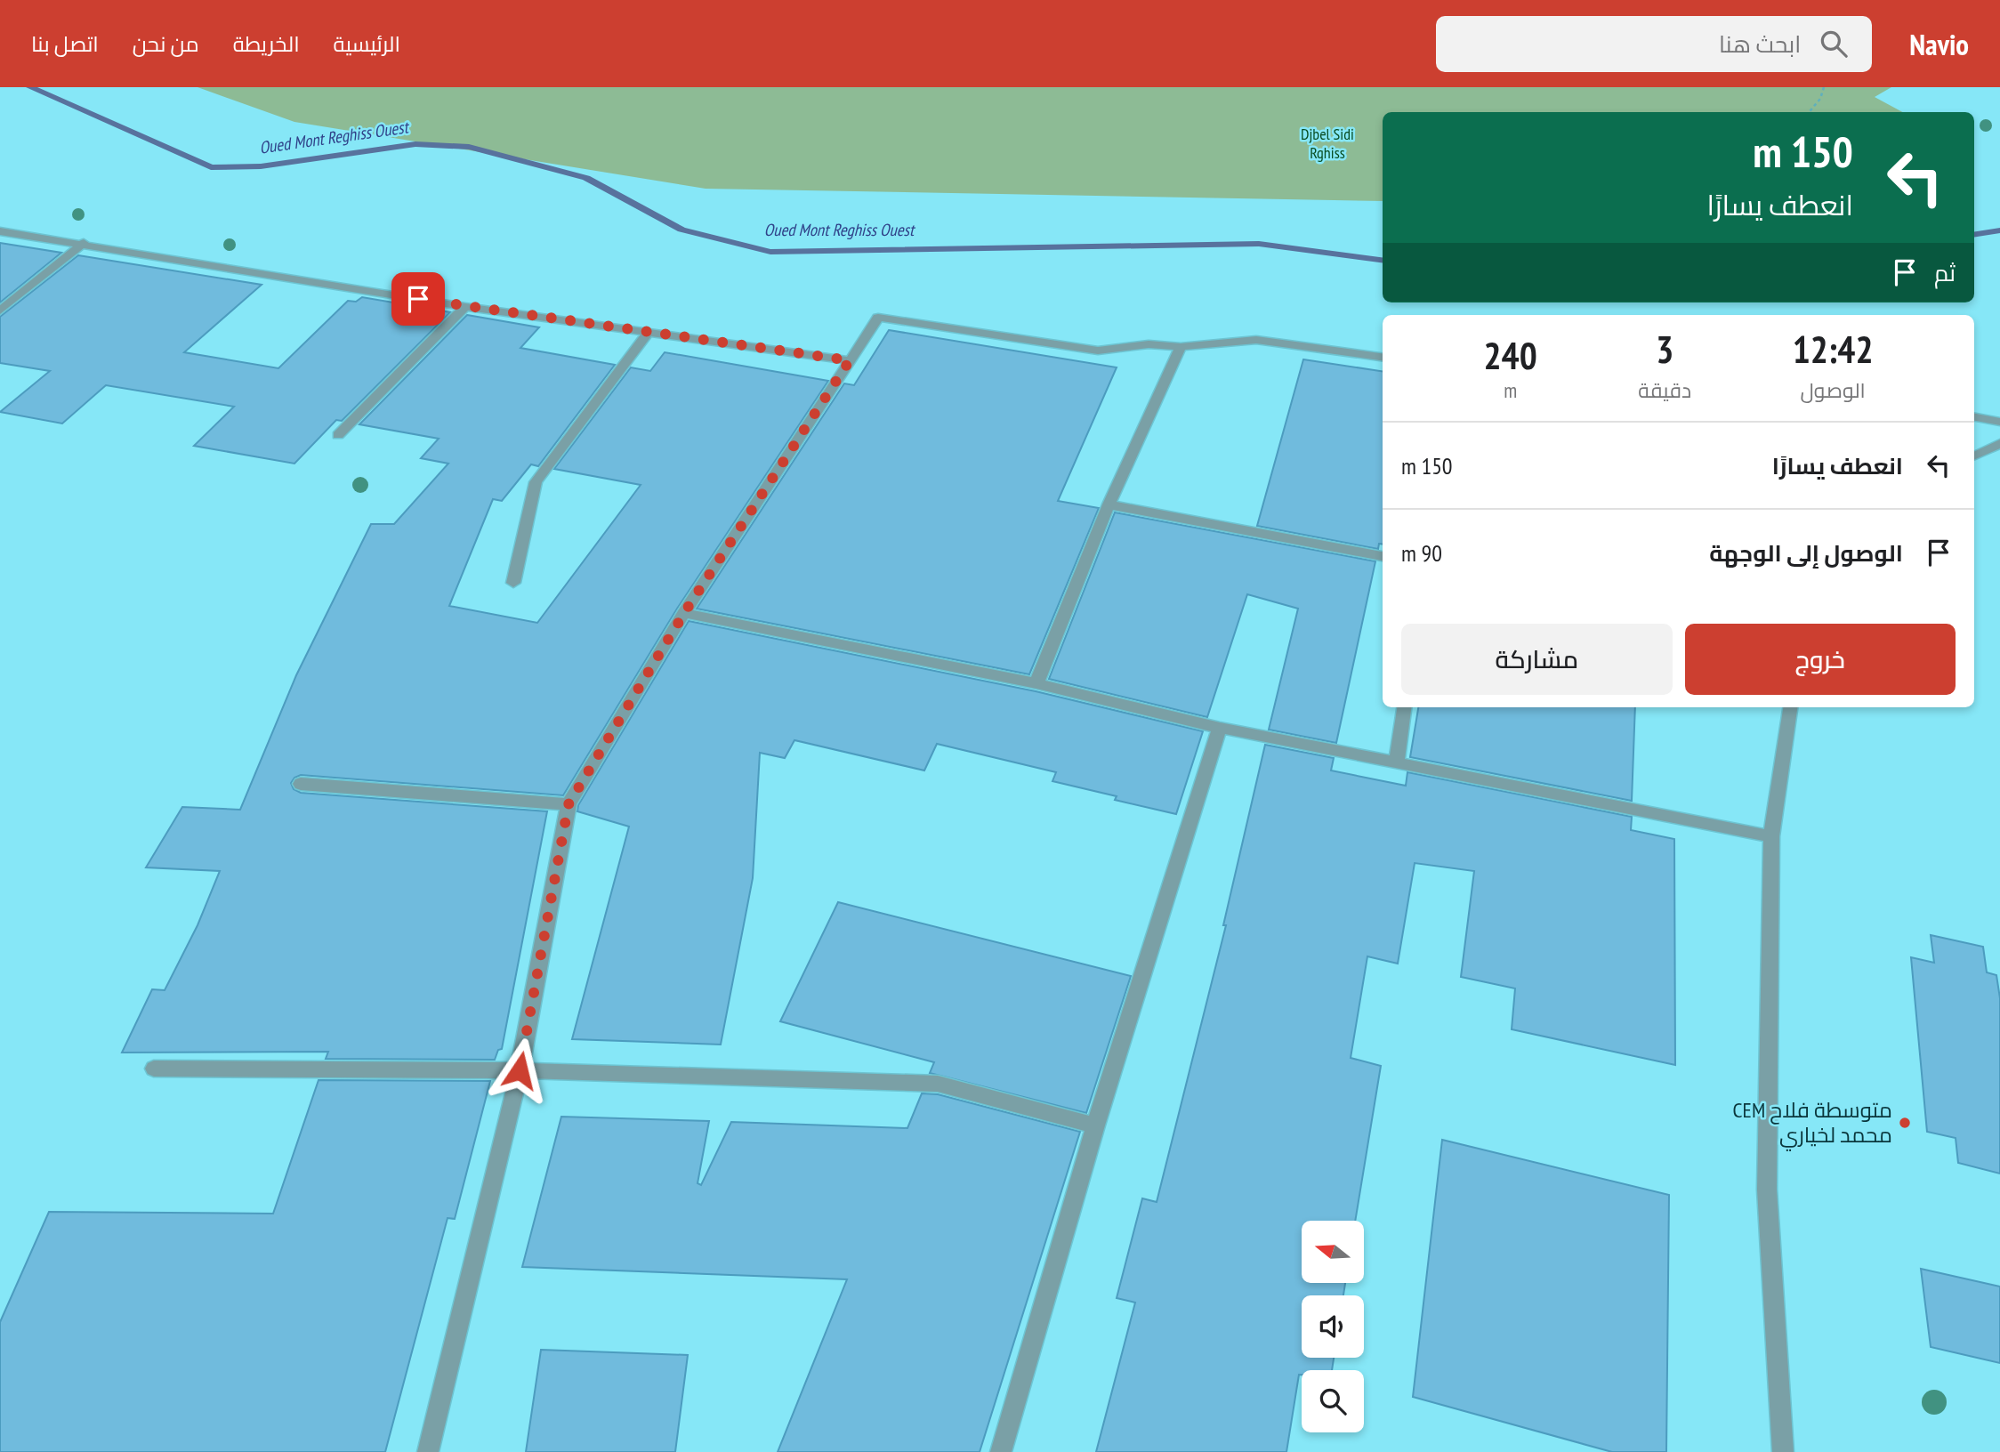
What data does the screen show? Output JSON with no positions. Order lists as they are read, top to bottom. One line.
{"water":["Oued Mont Reghiss Ouest"],"parks":["Djbel Sidi Rghiss"],"places":["CEM متوسطة فلاح محمد لخياري"],"north":"left","page":{"header":"Navio","search":"ابحث هنا","nav":["الرئيسية","الخريطة","من نحن","اتصل بنا"],"turn":["150 m","انعطف يسارًا"],"then":"ثم","eta":["12:42","الوصول","3","دقيقة","240","m"],"list":[{"name":"انعطف يسارًا","value":"150 m"},{"name":"الوصول إلى الوجهة","value":"90 m"}],"buttons":["خروج","مشاركة"]}}
